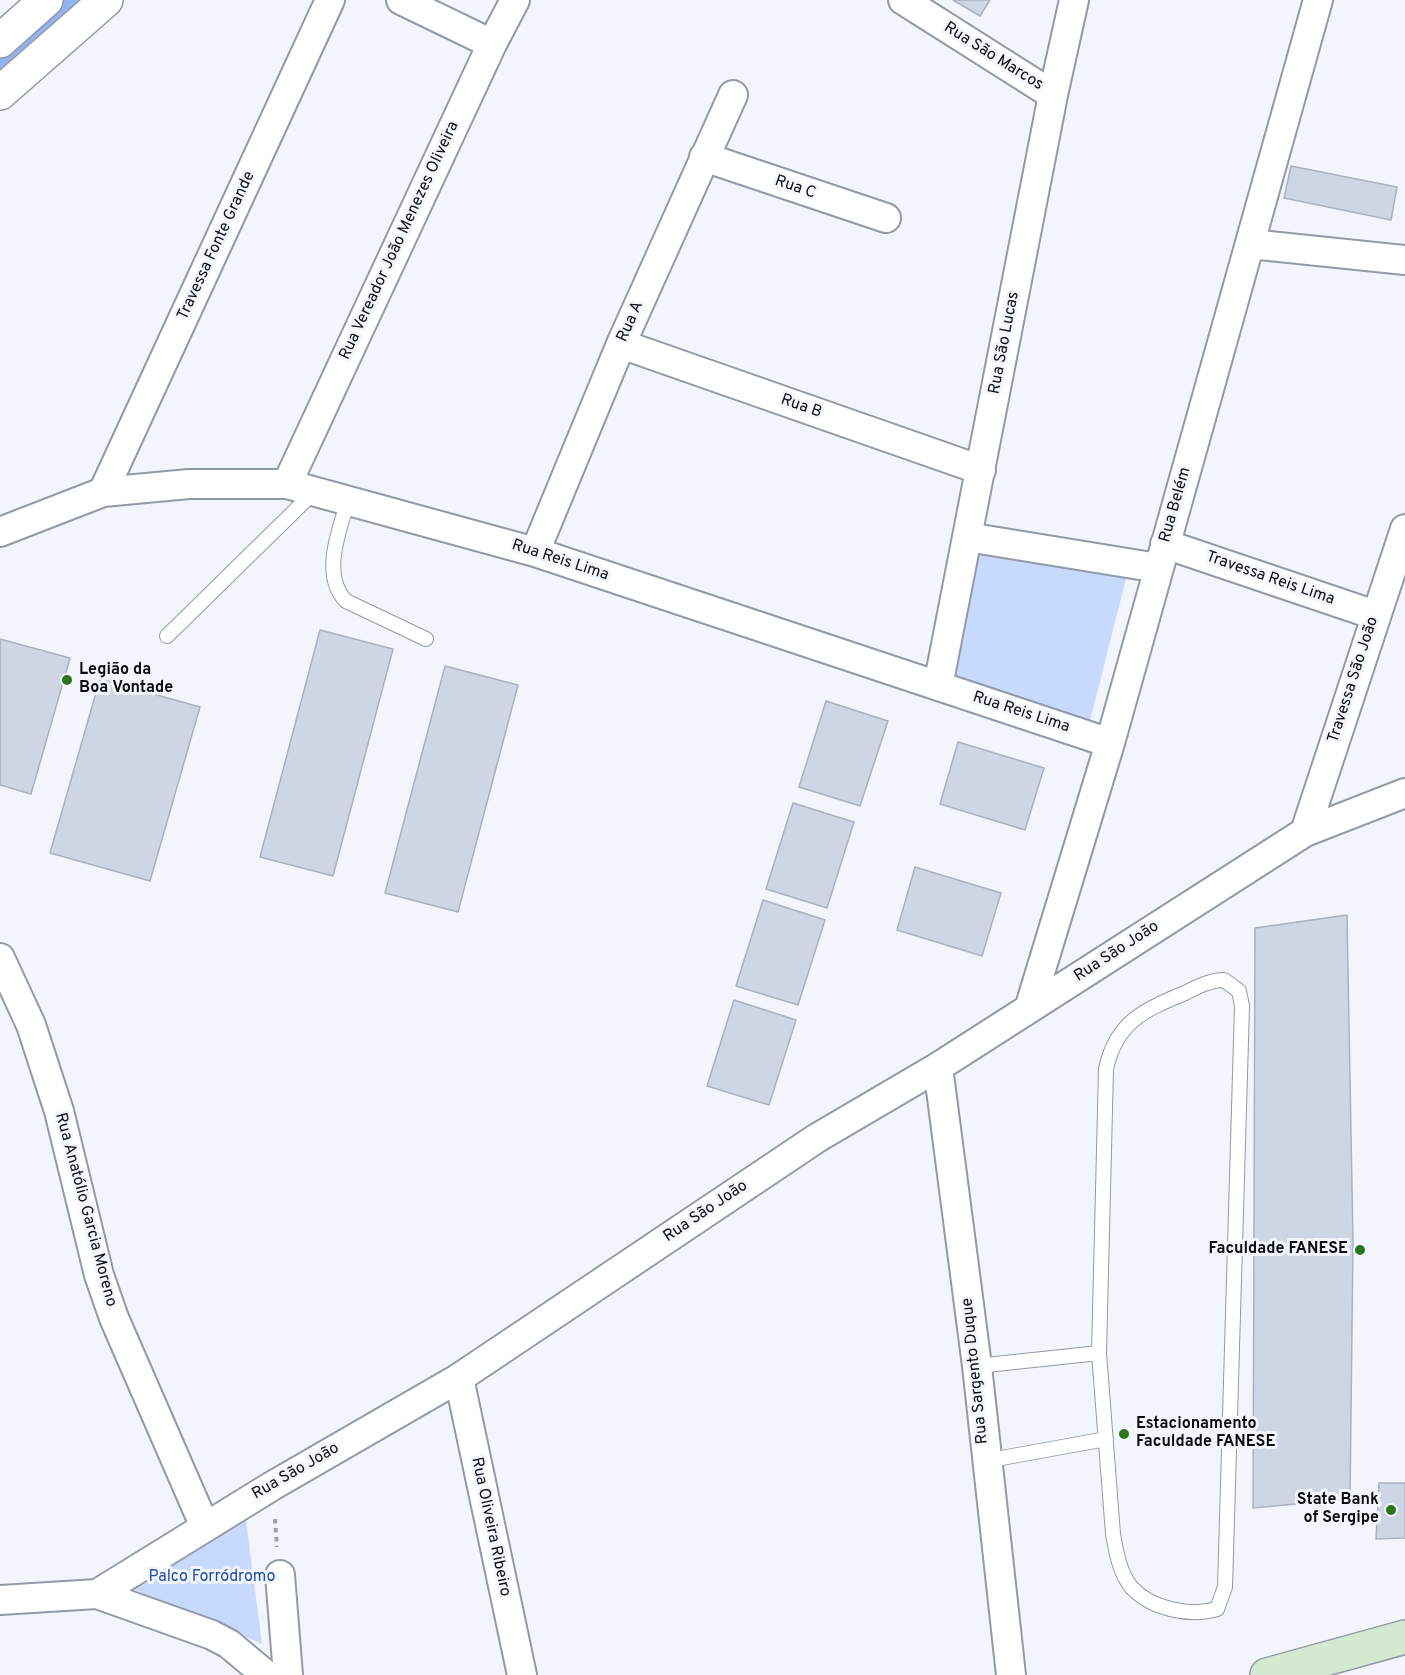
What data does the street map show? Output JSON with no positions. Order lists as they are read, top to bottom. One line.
{"streets":{"street":["Rua São Marcos","Rua C","Rua Vereador João Menezes Oliveira","Travessa Fonte Grande","Rua A","Rua São Lucas","Rua B","Rua Belém","Rua Reis Lima","Travessa Reis Lima","Travessa São João","Rua São João","Rua Anatólio Garcia Moreno","Rua Sargento Duque","Rua Oliveira Ribeiro"]},"crossings":[["Rua São Marcos","Rua São Lucas"],["Rua C","Rua A"],["Rua Vereador João Menezes Oliveira","Rua Reis Lima"],["Travessa Fonte Grande","Rua Reis Lima"],["Rua A","Rua B"],["Rua A","Rua Reis Lima"],["Rua São Lucas","Rua B"],["Rua São Lucas","Rua Reis Lima"],["Rua São Lucas","Travessa Reis Lima"],["Rua Belém","Rua Reis Lima"],["Rua Belém","Travessa Reis Lima"],["Rua Belém","Rua São João"],["Travessa Reis Lima","Travessa São João"],["Travessa São João","Rua São João"],["Rua São João","Rua Anatólio Garcia Moreno"],["Rua São João","Rua Sargento Duque"],["Rua São João","Rua Oliveira Ribeiro"]],"parks":["Palco Forródromo"],"places":["Legião da Boa Vontade","Faculdade FANESE","Estacionamento Faculdade FANESE","State Bank of Sergipe"]}
